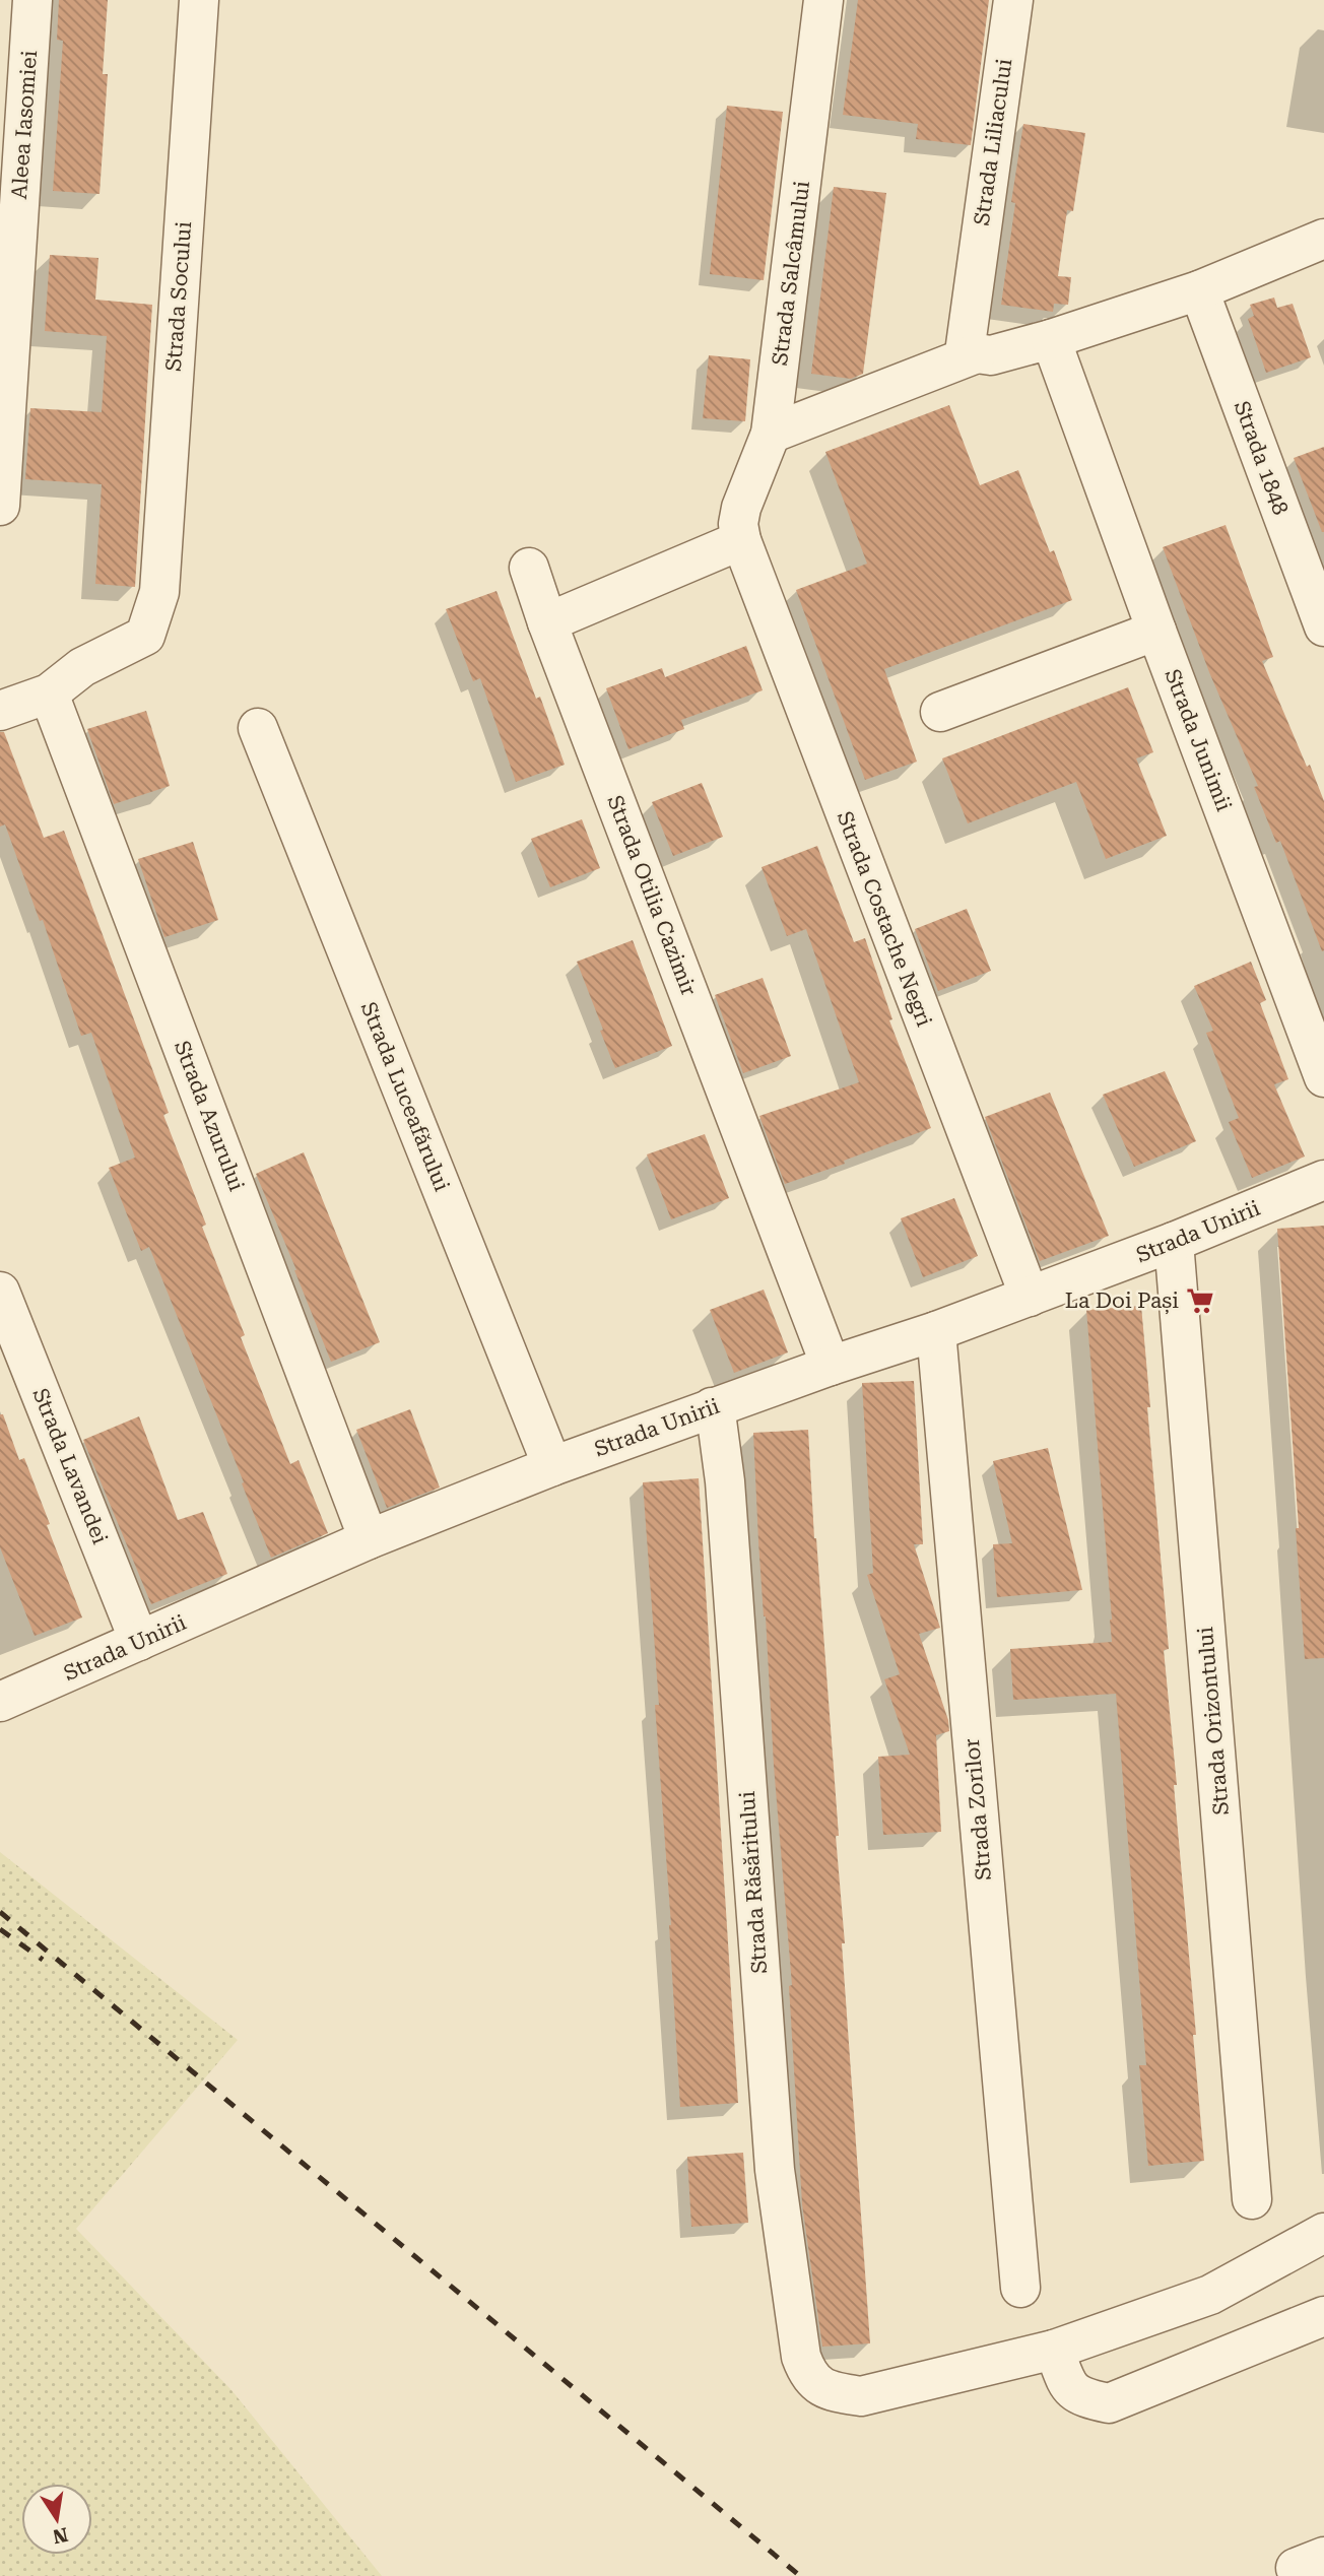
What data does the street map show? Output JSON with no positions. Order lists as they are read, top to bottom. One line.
{"streets":{"street":["Aleea Iasomiei","Strada Liliacului","Strada Salcâmului","Strada Socului","Strada 1848","Strada Junimii","Strada Otilia Cazimir","Strada Costache Negri","Strada Luceafǎrului","Strada Azurului","Strada Unirii","Strada Lavandei","Strada Orizontului","Strada Zorilor","Strada Răsăritului"]},"crossings":[["Strada Salcâmului","Strada Costache Negri"],["Strada Socului","Strada Azurului"],["Strada Otilia Cazimir","Strada Unirii"],["Strada Costache Negri","Strada Unirii"],["Strada Luceafǎrului","Strada Unirii"],["Strada Azurului","Strada Unirii"],["Strada Unirii","Strada Lavandei"],["Strada Unirii","Strada Orizontului"],["Strada Unirii","Strada Zorilor"],["Strada Unirii","Strada Răsăritului"]],"places":{"supermarket":["La Doi Pași"]},"north":"bottom"}
